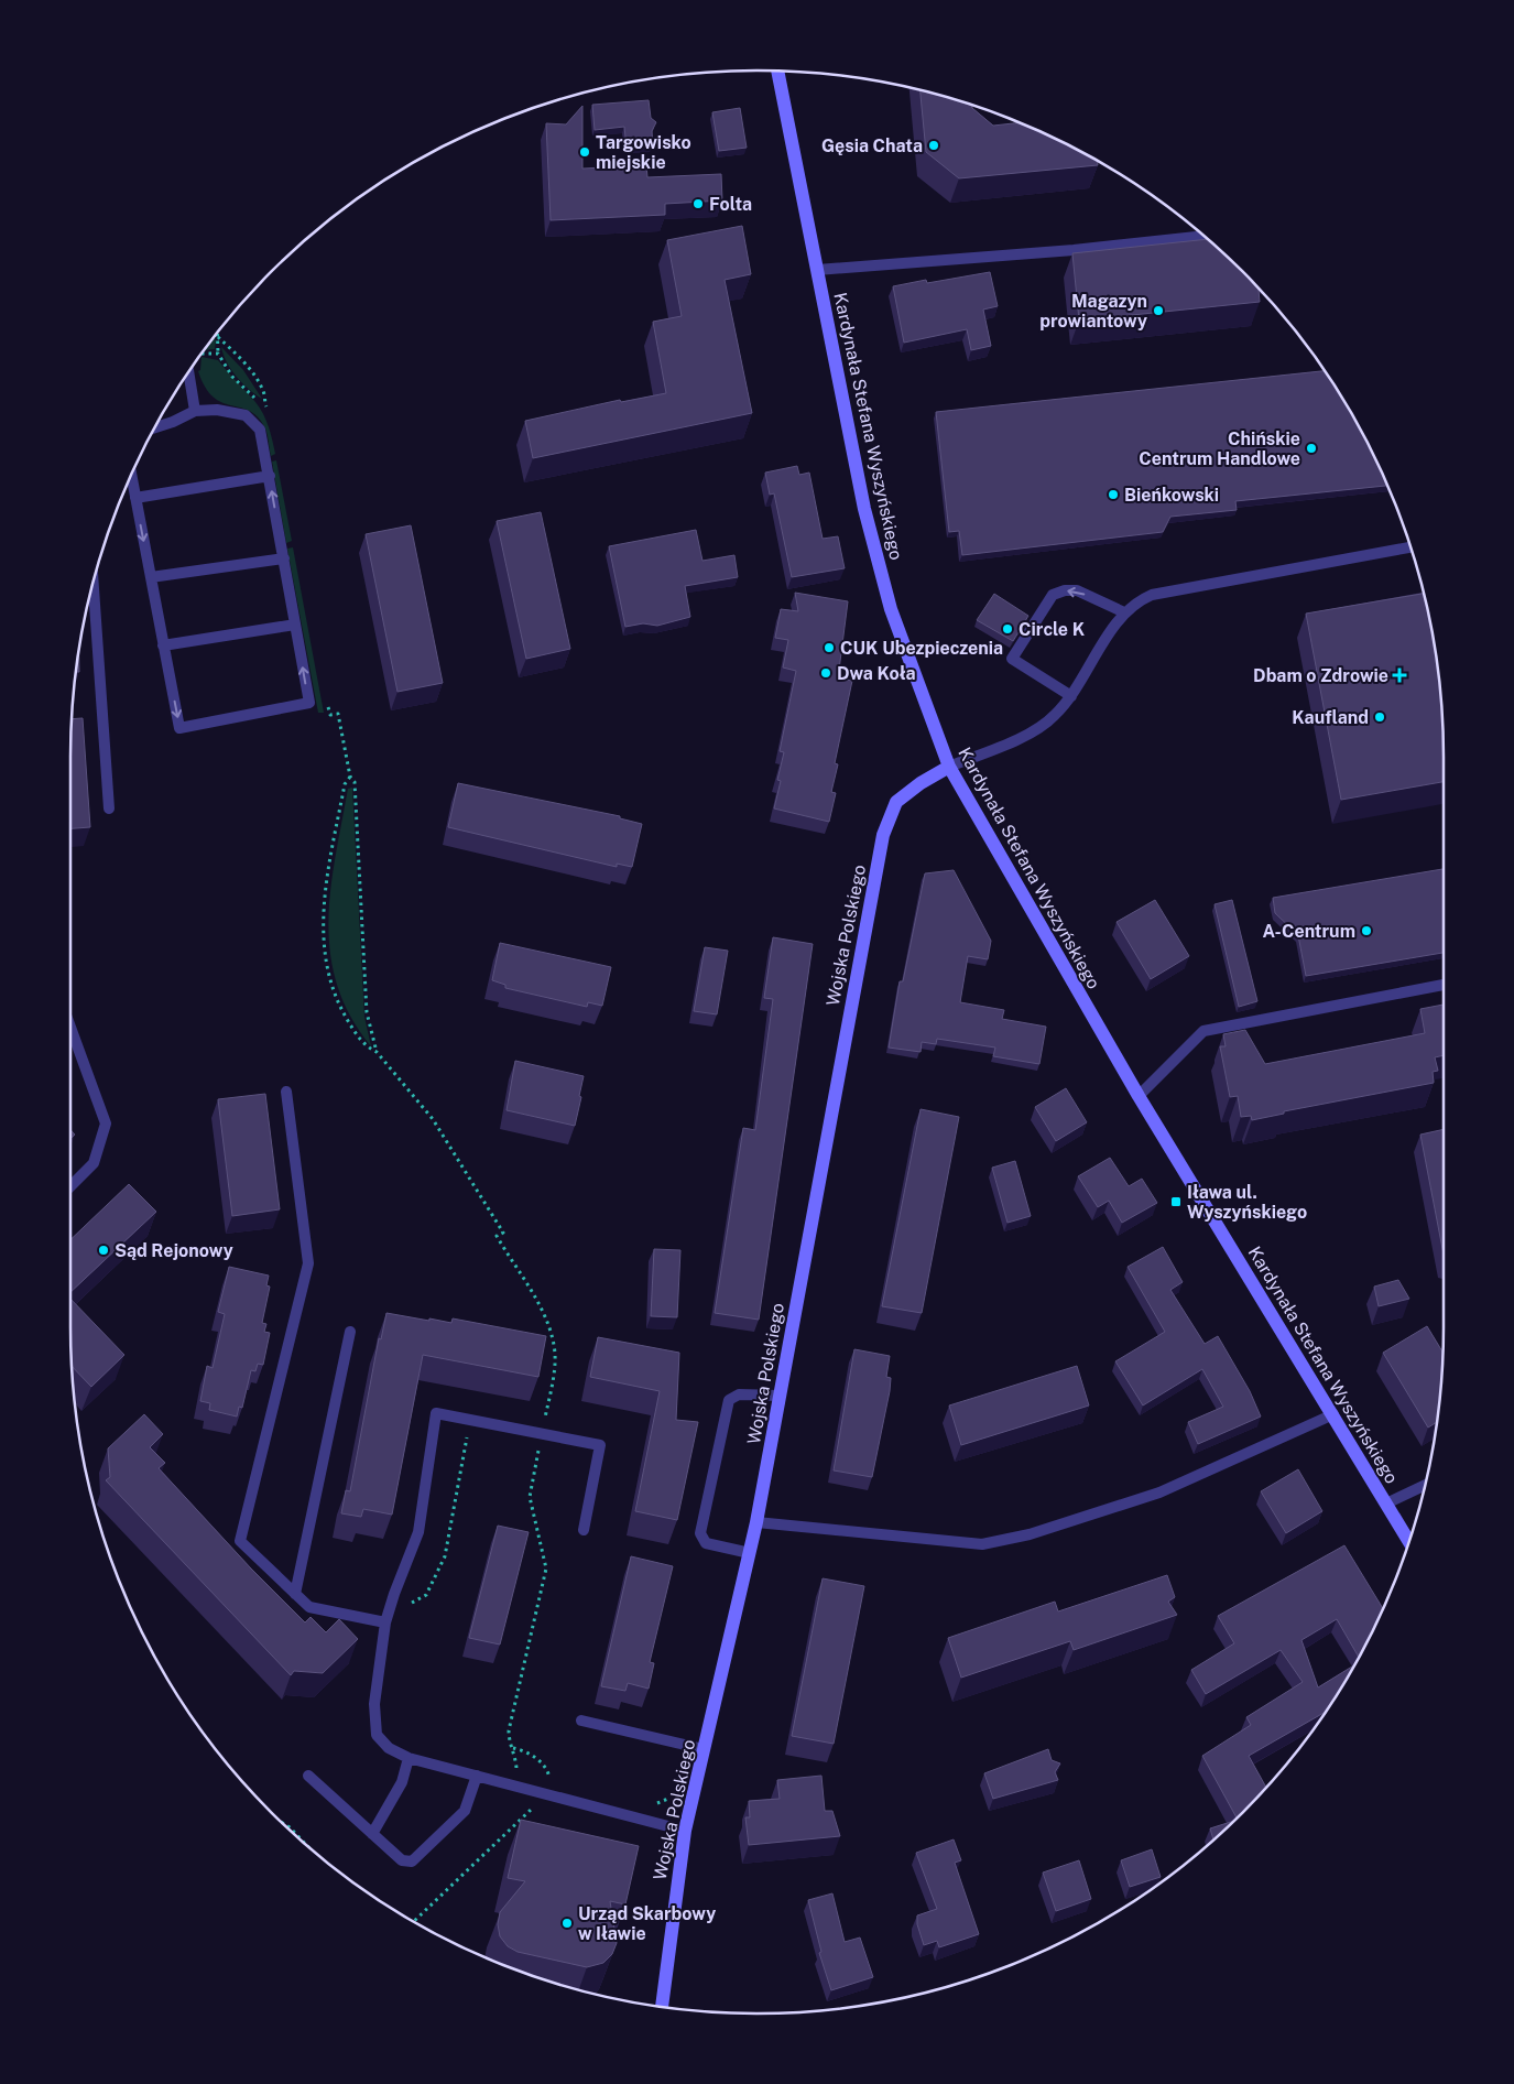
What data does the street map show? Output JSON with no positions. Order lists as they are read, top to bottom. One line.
{"streets":{"street":["Kardynała Stefana Wyszyńskiego","Wojska Polskiego"]},"crossings":[["Kardynała Stefana Wyszyńskiego","Wojska Polskiego"]],"places":{"other":["Gęsia Chata","Targowisko miejskie","Folta","Magazyn prowiantowy","Chińskie Centrum Handlowe","Bieńkowski","Circle K","CUK Ubezpieczenia","Dwa Koła","Kaufland","A-Centrum","Sąd Rejonowy","Urząd Skarbowy w Iławie"],"health":["Dbam o Zdrowie"],"transit":["Iława ul. Wyszyńskiego"]}}
